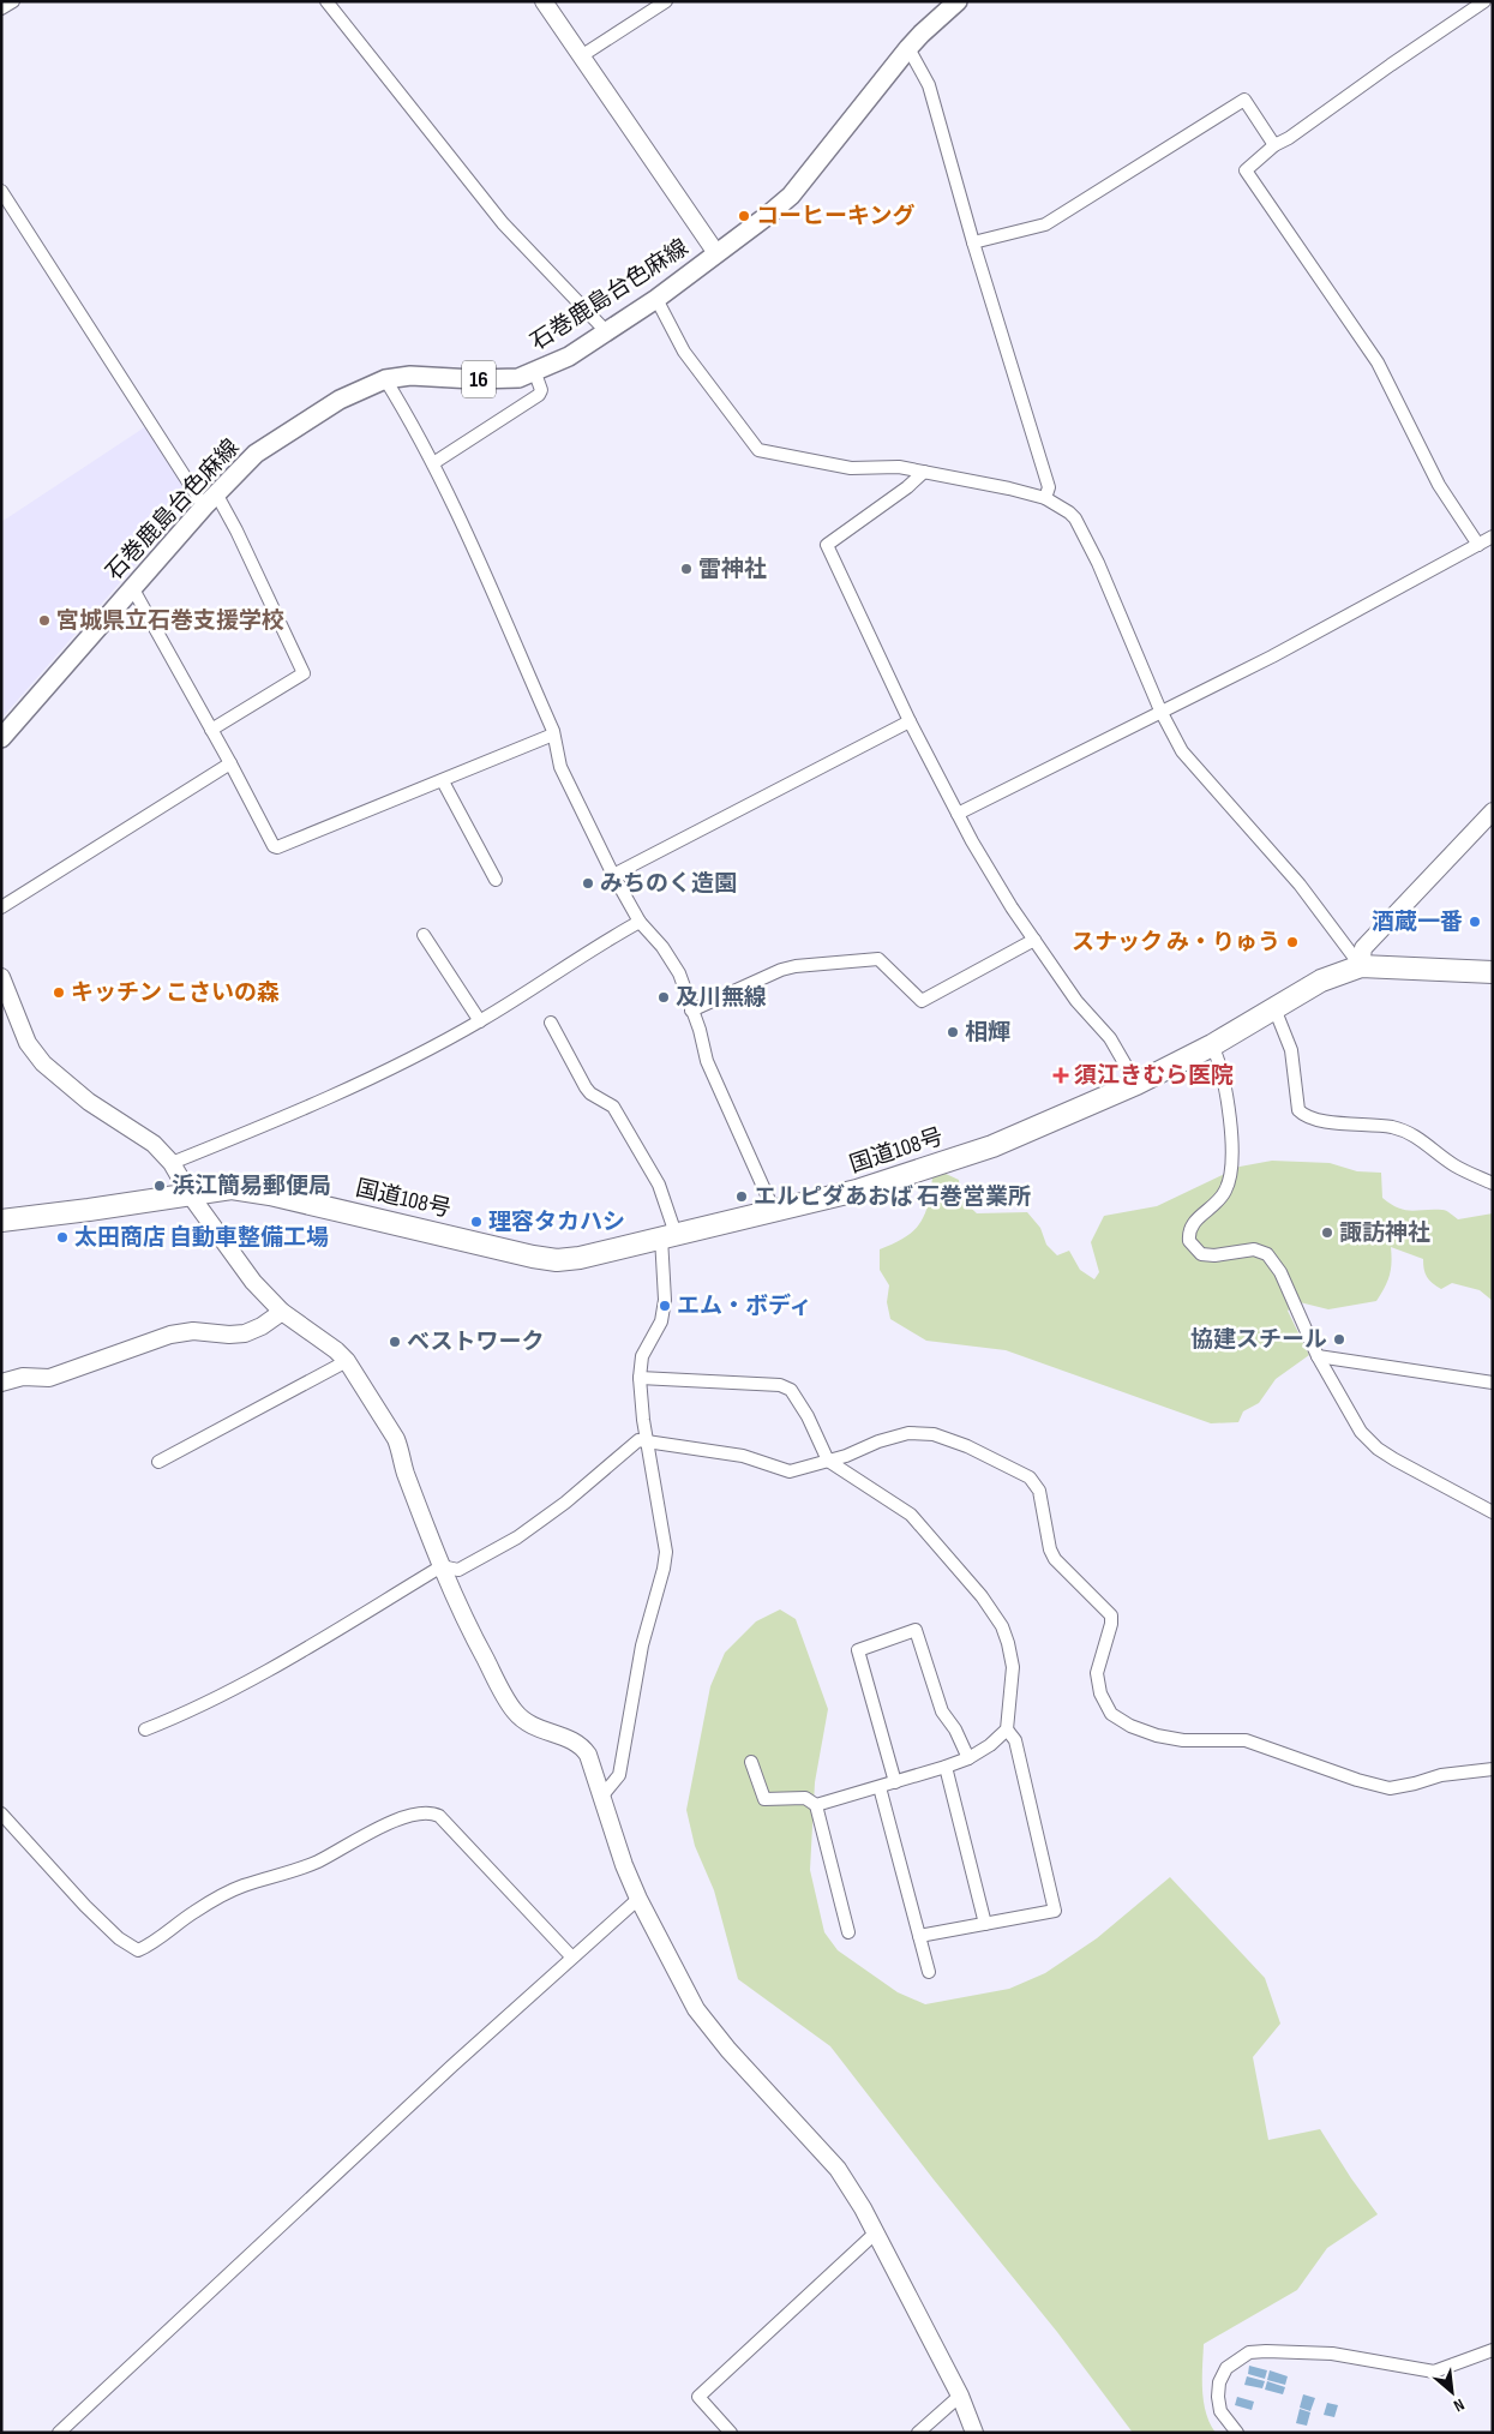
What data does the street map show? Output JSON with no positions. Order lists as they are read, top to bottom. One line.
{"streets":{"highway":["国道108号"],"main road":["石巻鹿島台色麻線","16"]},"places":{"other":["コーヒーキング","雷神社","宮城県立石巻支援学校","みちのく造園","酒蔵一番","スナック み・りゅう","キッチン こさいの森","及川無線","相輝","浜江簡易郵便局","エルピダあおば 石巻営業所","理容タカハシ","諏訪神社","太田商店 自動車整備工場","エム・ボディ","協建スチール","ベストワーク"],"health":["須江きむら医院"]},"north":"bottom right"}
